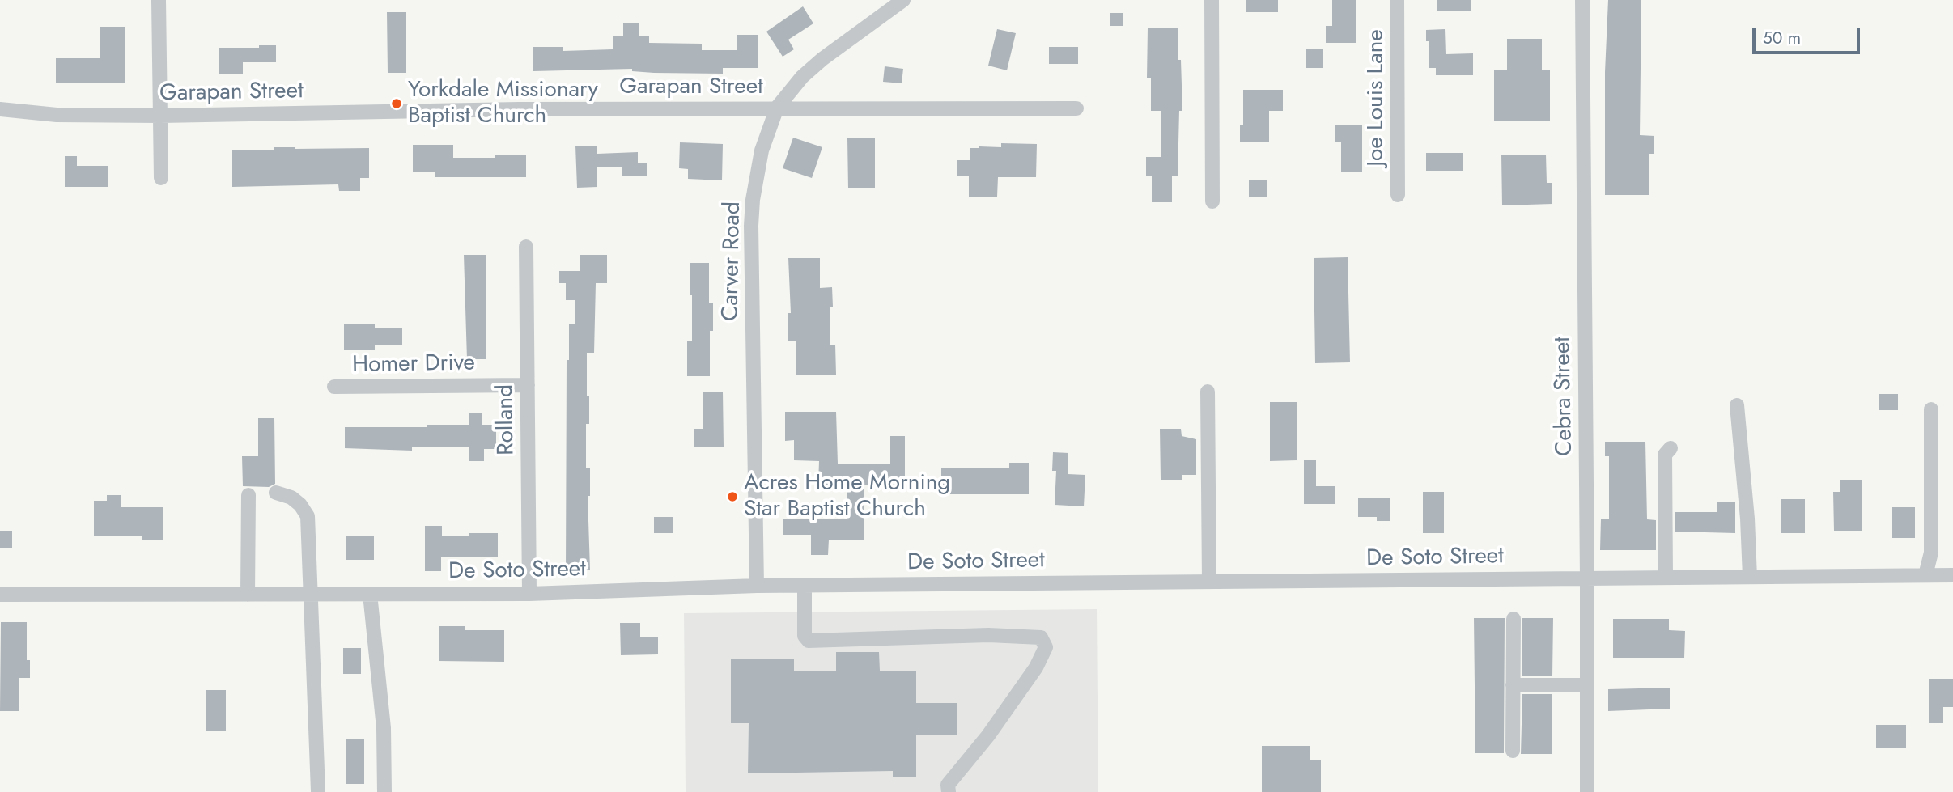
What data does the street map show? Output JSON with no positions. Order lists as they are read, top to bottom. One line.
{"streets":{"street":["Garapan Street","Joe Louis Lane","Carver Road","Homer Drive","Cebra Street","Rolland","De Soto Street"]},"crossings":[["Garapan Street","Carver Road"],["Carver Road","De Soto Street"],["Homer Drive","Rolland"],["Cebra Street","De Soto Street"],["Rolland","De Soto Street"]],"places":["Yorkdale Missionary Baptist Church","Acres Home Morning Star Baptist Church"],"scale_bar":"50 m"}
